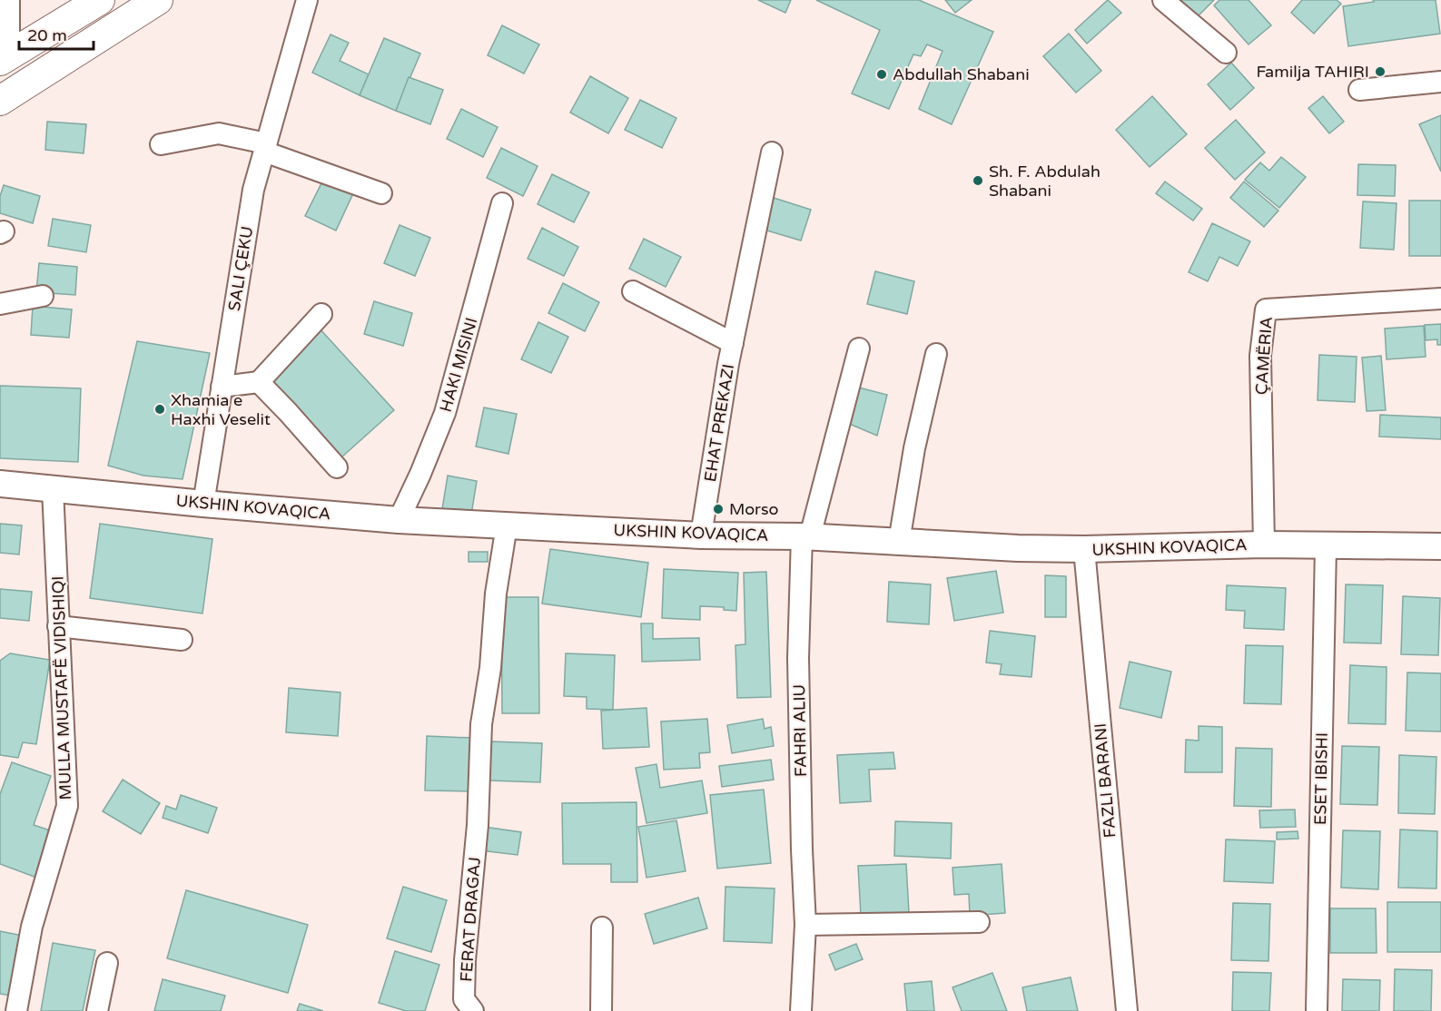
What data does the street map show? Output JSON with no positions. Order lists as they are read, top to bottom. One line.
{"streets":{"street":["SALI ÇEKU","ÇAMËRIA","HAKI MISINI","EHAT PREKAZI","UKSHIN KOVAQICA","MULLA MUSTAFË VIDISHIQI","FAHRI ALIU","ESET IBISHI","FAZLI BARANI","FERAT DRAGAJ"]},"crossings":[["SALI ÇEKU","UKSHIN KOVAQICA"],["ÇAMËRIA","UKSHIN KOVAQICA"],["HAKI MISINI","UKSHIN KOVAQICA"],["EHAT PREKAZI","UKSHIN KOVAQICA"],["UKSHIN KOVAQICA","MULLA MUSTAFË VIDISHIQI"],["UKSHIN KOVAQICA","FAHRI ALIU"],["UKSHIN KOVAQICA","ESET IBISHI"],["UKSHIN KOVAQICA","FAZLI BARANI"],["UKSHIN KOVAQICA","FERAT DRAGAJ"]],"places":["Familja TAHIRI","Abdullah Shabani","Sh. F. Abdulah Shabani","Xhamia e Haxhi Veselit","Morso"],"scale_bar":"20 m"}
